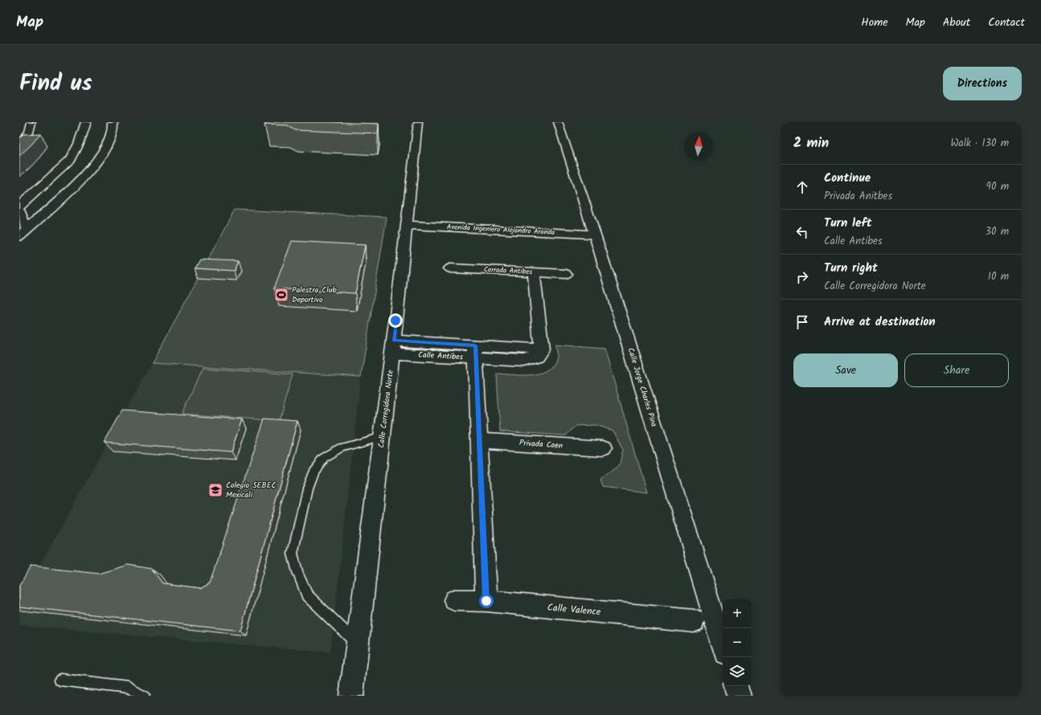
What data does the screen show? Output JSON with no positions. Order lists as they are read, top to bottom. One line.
{"streets":{"street":["Avenida Ingeniero Alejandro Aranda","Cerrada Antibes","Calle Antibes","Calle Jorge Charles Pina","Calle Corregidora Norte","Privada Caen","Calle Valence"]},"crossings":[["Avenida Ingeniero Alejandro Aranda","Calle Jorge Charles Pina"],["Avenida Ingeniero Alejandro Aranda","Calle Corregidora Norte"],["Cerrada Antibes","Calle Antibes"],["Calle Antibes","Calle Corregidora Norte"]],"places":{"sports":["Palestra Club Deportivo"],"school or university":["Colegio SEBEC Mexicali"]},"north":"top","page":{"header":"Map","nav":["Home","Map","About","Contact"],"title":"Find us","buttons":["Directions",["Save","Share"]],"heading":["2 min","Walk · 130 m"],"list":[["Continue","Privada Anitbes","90 m"],["Turn left","Calle Antibes","30 m"],["Turn right","Calle Corregidora Norte","10 m"],"Arrive at destination"],"map_buttons":["+","−"]}}
